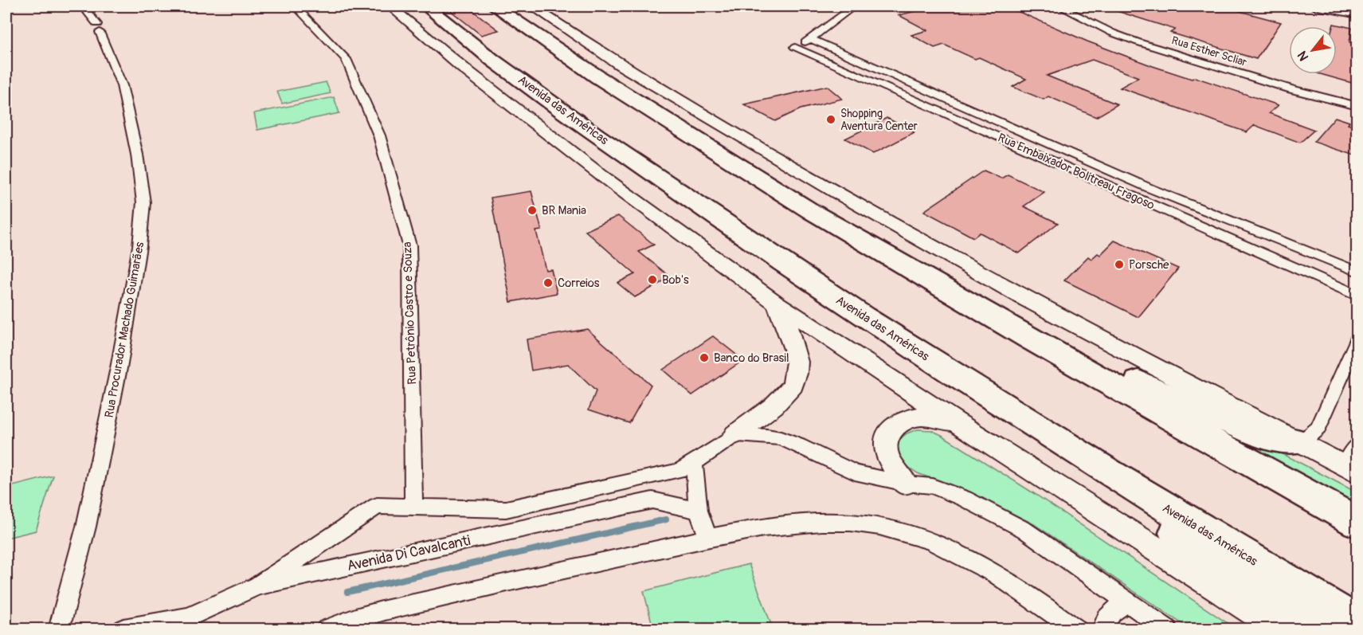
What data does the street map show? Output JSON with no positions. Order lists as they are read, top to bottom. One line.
{"streets":{"highway":["Avenida das Américas"],"street":["Rua Esther Scliar","Rua Embaixador Bolitreau Fragoso","Rua Petrônio Castro e Souza","Rua Procurador Machado Guimarães","Avenida Di Cavalcanti"]},"places":["Shopping Aventura Center","BR Mania","Porsche","Bob's","Correios","Banco do Brasil"],"north":"bottom left"}
